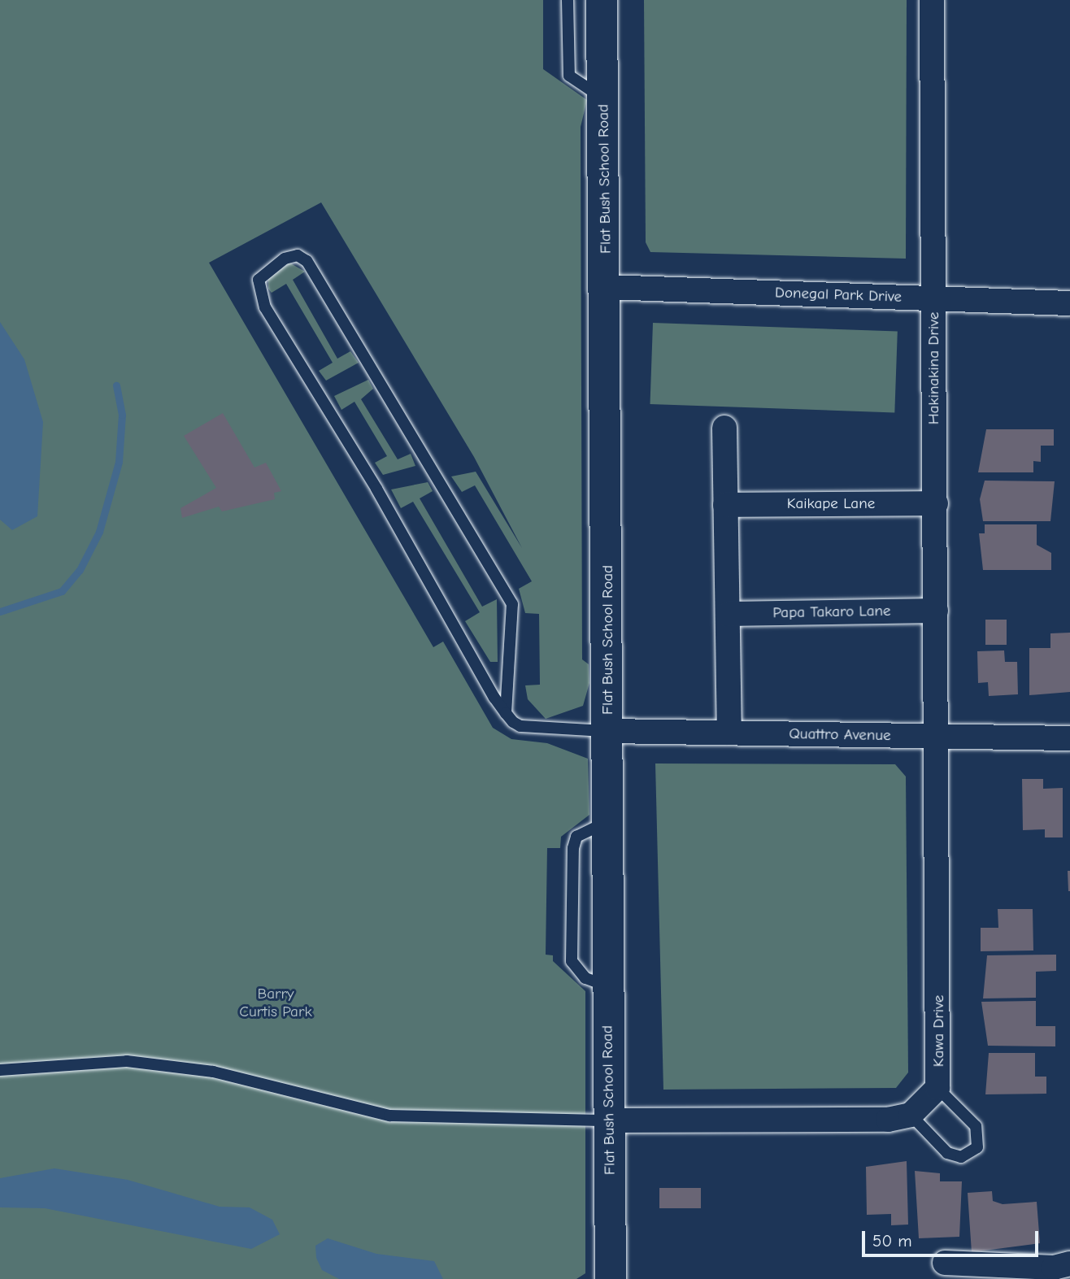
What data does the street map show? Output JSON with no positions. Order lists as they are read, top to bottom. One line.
{"streets":{"main road":["Flat Bush School Road"],"street":["Donegal Park Drive","Hakinakina Drive","Kaikape Lane","Papa Takaro Lane","Quattro Avenue","Kawa Drive"]},"crossings":[["Flat Bush School Road","Donegal Park Drive"],["Flat Bush School Road","Quattro Avenue"],["Donegal Park Drive","Hakinakina Drive"],["Hakinakina Drive","Kaikape Lane"],["Hakinakina Drive","Papa Takaro Lane"],["Hakinakina Drive","Quattro Avenue"],["Hakinakina Drive","Kawa Drive"],["Quattro Avenue","Kawa Drive"]],"parks":["Barry Curtis Park"],"scale_bar":"50 m"}
